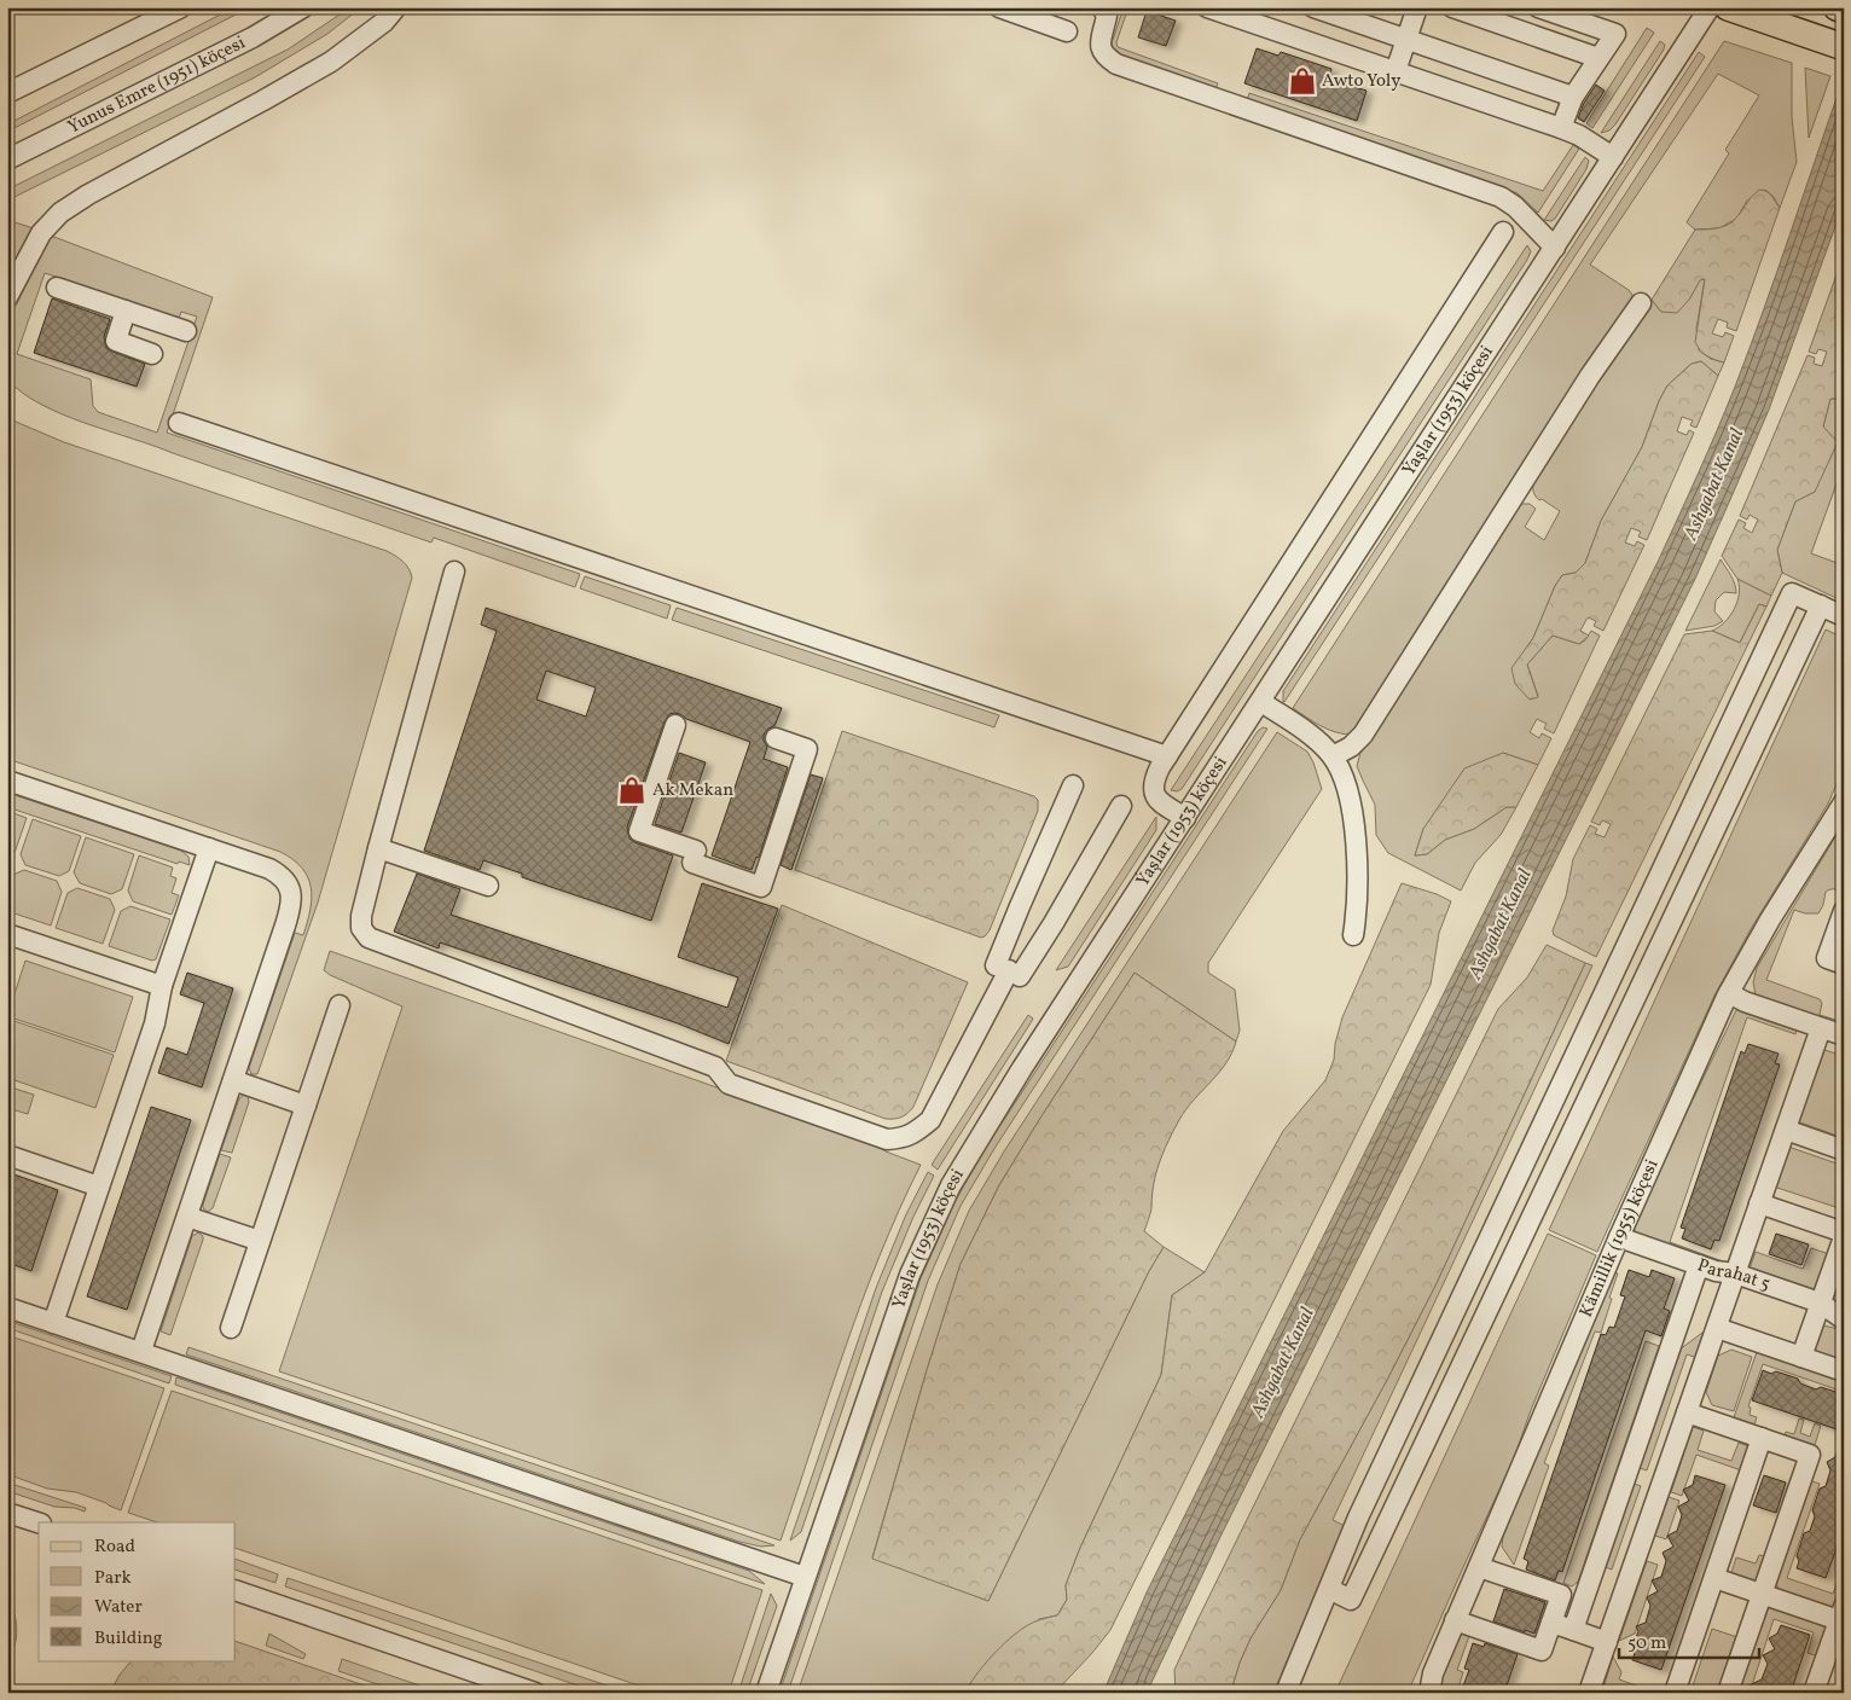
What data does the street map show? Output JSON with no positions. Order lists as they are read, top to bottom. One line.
{"streets":{"street":["Ýunus Emre (1951) köçesi","Ýaşlar (1953) köçesi","Kämillik (1955) köçesi","Parahat 5"]},"crossings":[["Kämillik (1955) köçesi","Parahat 5"]],"water":["Ashgabat Kanal"],"places":{"shop":["Awto Yoly","Ak Mekan"]},"legend":["Road","Park","Water","Building"],"scale_bar":"50 m"}
